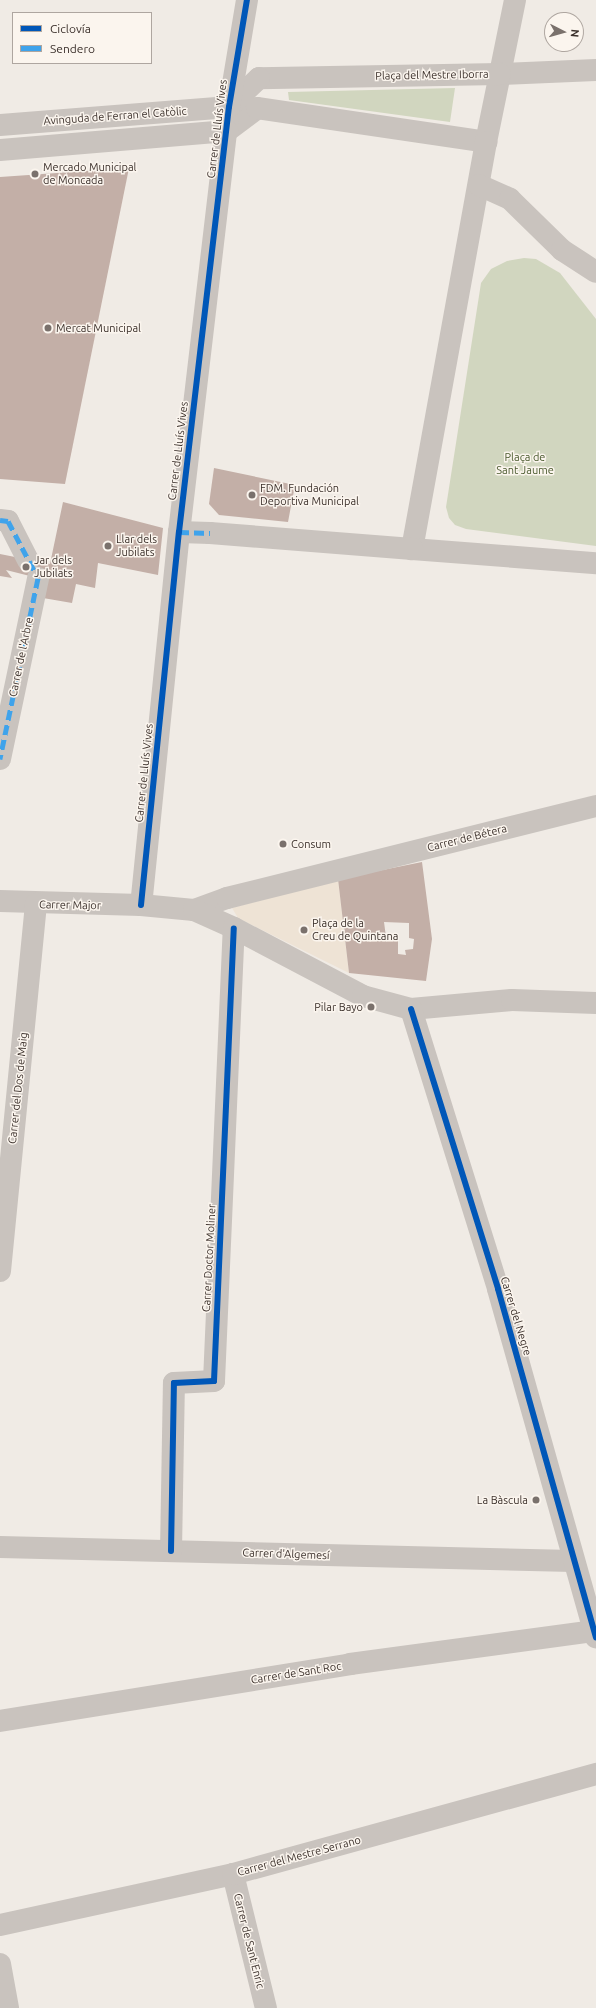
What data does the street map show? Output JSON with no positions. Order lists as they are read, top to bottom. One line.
{"streets":{"street":["Plaça del Mestre Iborra","Avinguda de Ferran el Catòlic","Carrer de Lluís Vives","Carrer de l'Arbre","Carrer de Bétera","Carrer Major","Carrer del Dos de Maig","Carrer Doctor Moliner","Carrer del Negre","Carrer d'Algemesí","Carrer de Sant Roc","Carrer del Mestre Serrano","Carrer de Sant Enric"]},"crossings":[["Plaça del Mestre Iborra","Avinguda de Ferran el Catòlic"],["Plaça del Mestre Iborra","Carrer de Lluís Vives"],["Avinguda de Ferran el Catòlic","Carrer de Lluís Vives"],["Carrer de Lluís Vives","Carrer Major"],["Carrer Major","Carrer del Dos de Maig"],["Carrer Doctor Moliner","Carrer d'Algemesí"],["Carrer del Negre","Carrer d'Algemesí"],["Carrer del Negre","Carrer de Sant Roc"],["Carrer del Mestre Serrano","Carrer de Sant Enric"]],"parks":["Plaça de Sant Jaume"],"places":["Mercado Municipal de Moncada","Mercat Municipal","FDM. Fundación Deportiva Municipal","Llar dels Jubilats","Jar dels Jubilats","Consum","Plaça de la Creu de Quintana","Pilar Bayo","La Bàscula"],"legend":["Ciclovía","Sendero"],"north":"right"}
